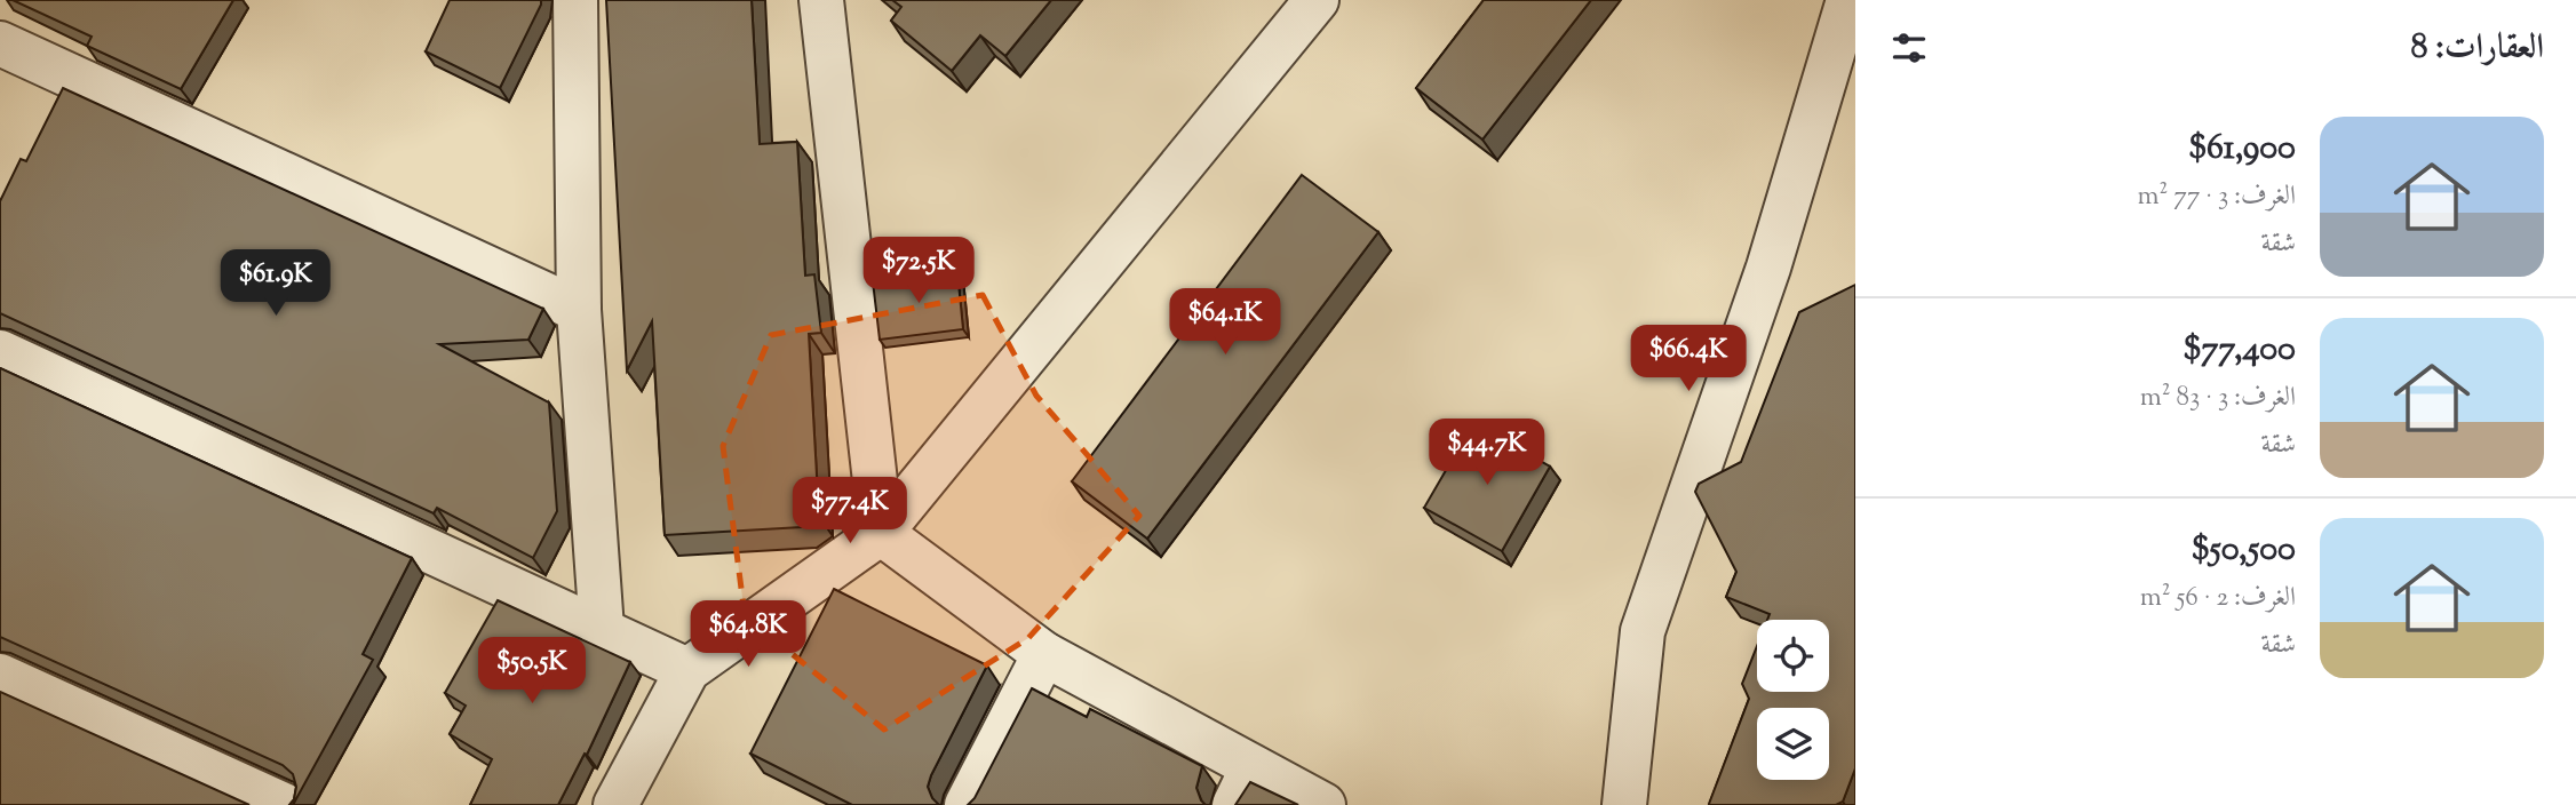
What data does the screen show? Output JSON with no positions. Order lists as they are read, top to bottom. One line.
{"page":{"heading":"العقارات: 8","list":[{"name":"$61,900","note":"الغرف: 3 · 77 m² · شقة"},{"name":"$77,400","note":"الغرف: 3 · 83 m² · شقة"},{"name":"$50,500","note":"الغرف: 2 · 56 m² · شقة"}],"price":["$72.5K","$61.9K","$64.1K","$66.4K","$44.7K","$77.4K","$64.8K","$50.5K"]}}
